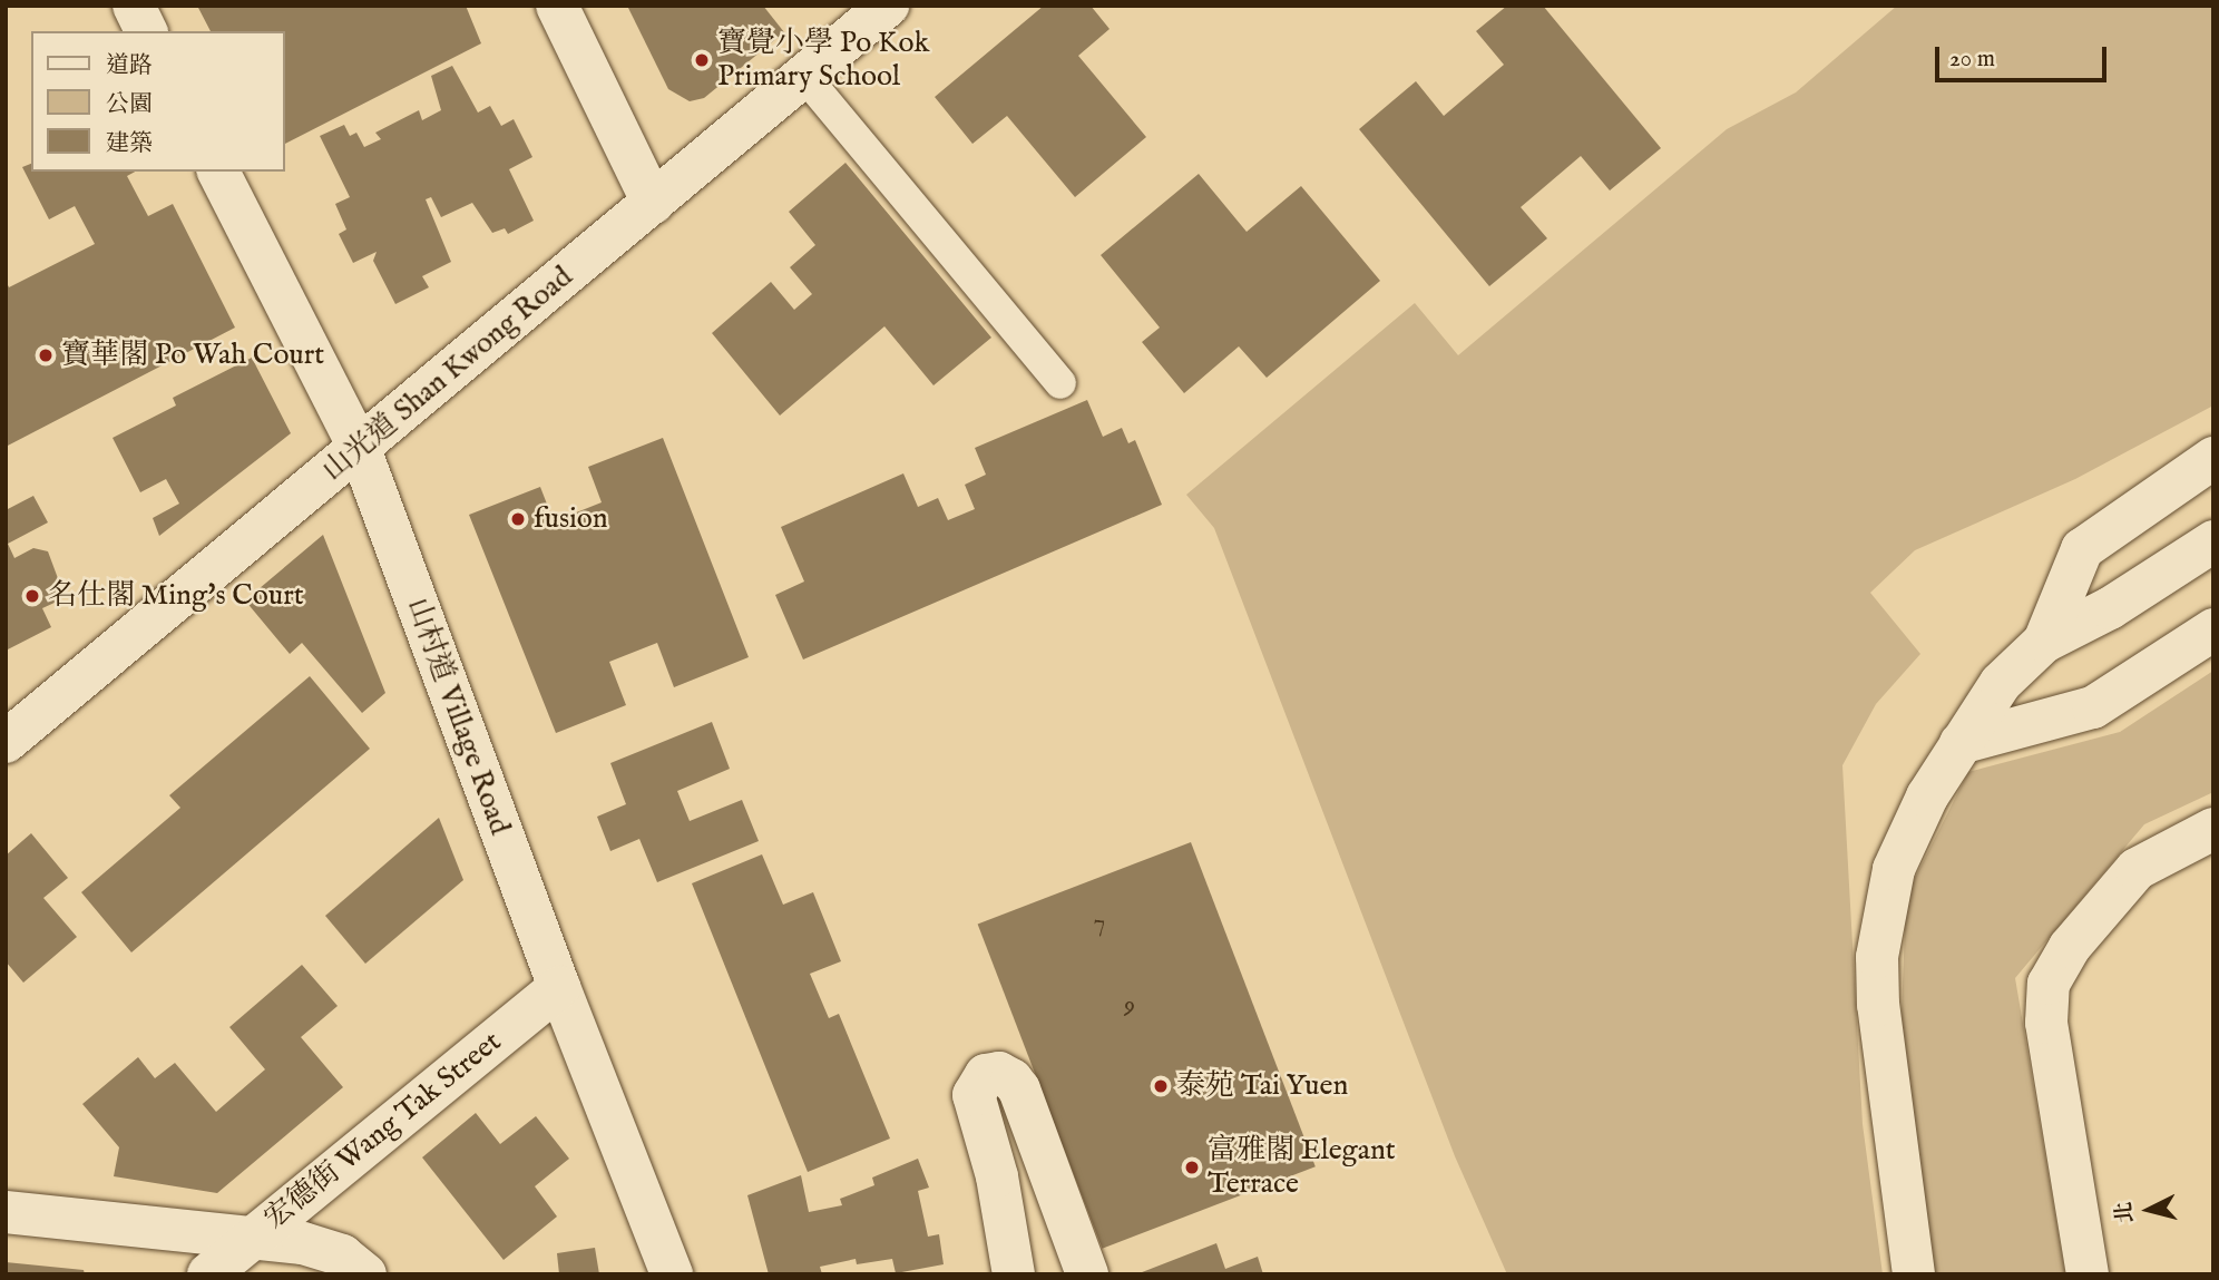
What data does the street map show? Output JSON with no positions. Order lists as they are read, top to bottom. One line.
{"streets":{"street":["山光道 Shan Kwong Road","山村道 Village Road","宏德街 Wang Tak Street"]},"crossings":[["山光道 Shan Kwong Road","山村道 Village Road"],["山村道 Village Road","宏德街 Wang Tak Street"]],"places":["寶覺小學 Po Kok Primary School","寶華閣 Po Wah Court","fusion","名仕閣 Ming's Court","泰苑 Tai Yuen","富雅閣 Elegant Terrace"],"house_numbers":["7","9"],"legend":["道路","公園","建築"],"scale_bar":"20 m","north":"left"}
